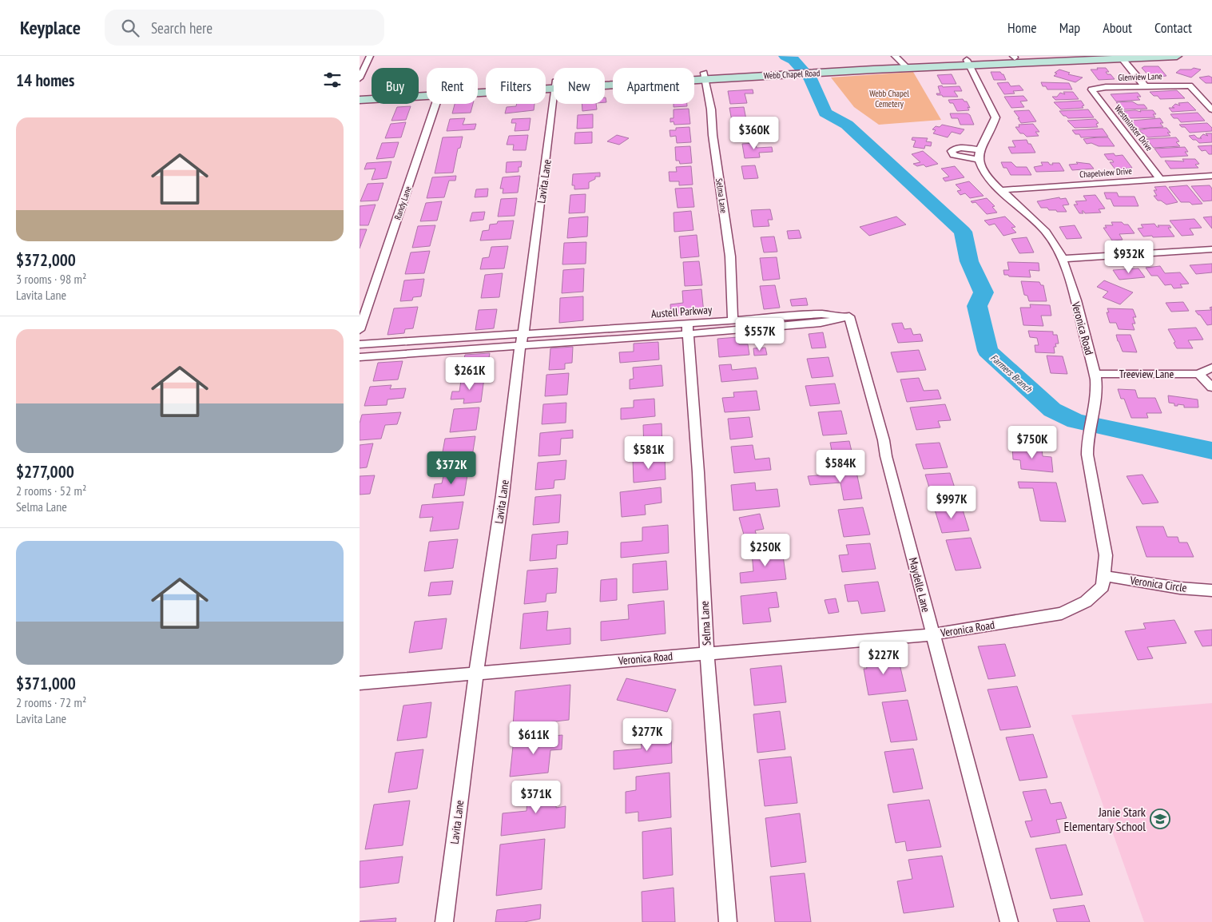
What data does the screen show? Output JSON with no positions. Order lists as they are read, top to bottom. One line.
{"streets":{"main road":["Webb Chapel Road"],"street":["Glenview Lane","Westminster Drive","Chapelview Drive","Lavita Lane","Selma Lane","Randy Lane","Austell Parkway","Veronica Road","Treeview Lane","Veronica Circle","Maydelle Lane"]},"crossings":[["Webb Chapel Road","Selma Lane"],["Glenview Lane","Westminster Drive"],["Westminster Drive","Chapelview Drive"],["Chapelview Drive","Veronica Road"],["Lavita Lane","Austell Parkway"],["Lavita Lane","Veronica Road"],["Selma Lane","Austell Parkway"],["Selma Lane","Veronica Road"],["Austell Parkway","Maydelle Lane"],["Veronica Road","Treeview Lane"],["Veronica Road","Veronica Circle"],["Veronica Road","Maydelle Lane"]],"water":["Farmers Branch"],"parks":["Webb Chapel Cemetery"],"places":{"school or university":["Janie Stark Elementary School"]},"page":{"header":"Keyplace","search":"Search here","nav":["Home","Map","About","Contact"],"heading":"14 homes","chip":["Buy","Rent","Filters","New","Apartment"],"list":[{"name":"$372,000","note":"3 rooms · 98 m² · Lavita Lane"},{"name":"$277,000","note":"2 rooms · 52 m² · Selma Lane"},{"name":"$371,000","note":"2 rooms · 72 m² · Lavita Lane"}],"price":["$360K","$932K","$557K","$261K","$750K","$581K","$584K","$372K","$997K","$250K","$227K","$277K","$611K","$371K"]}}
